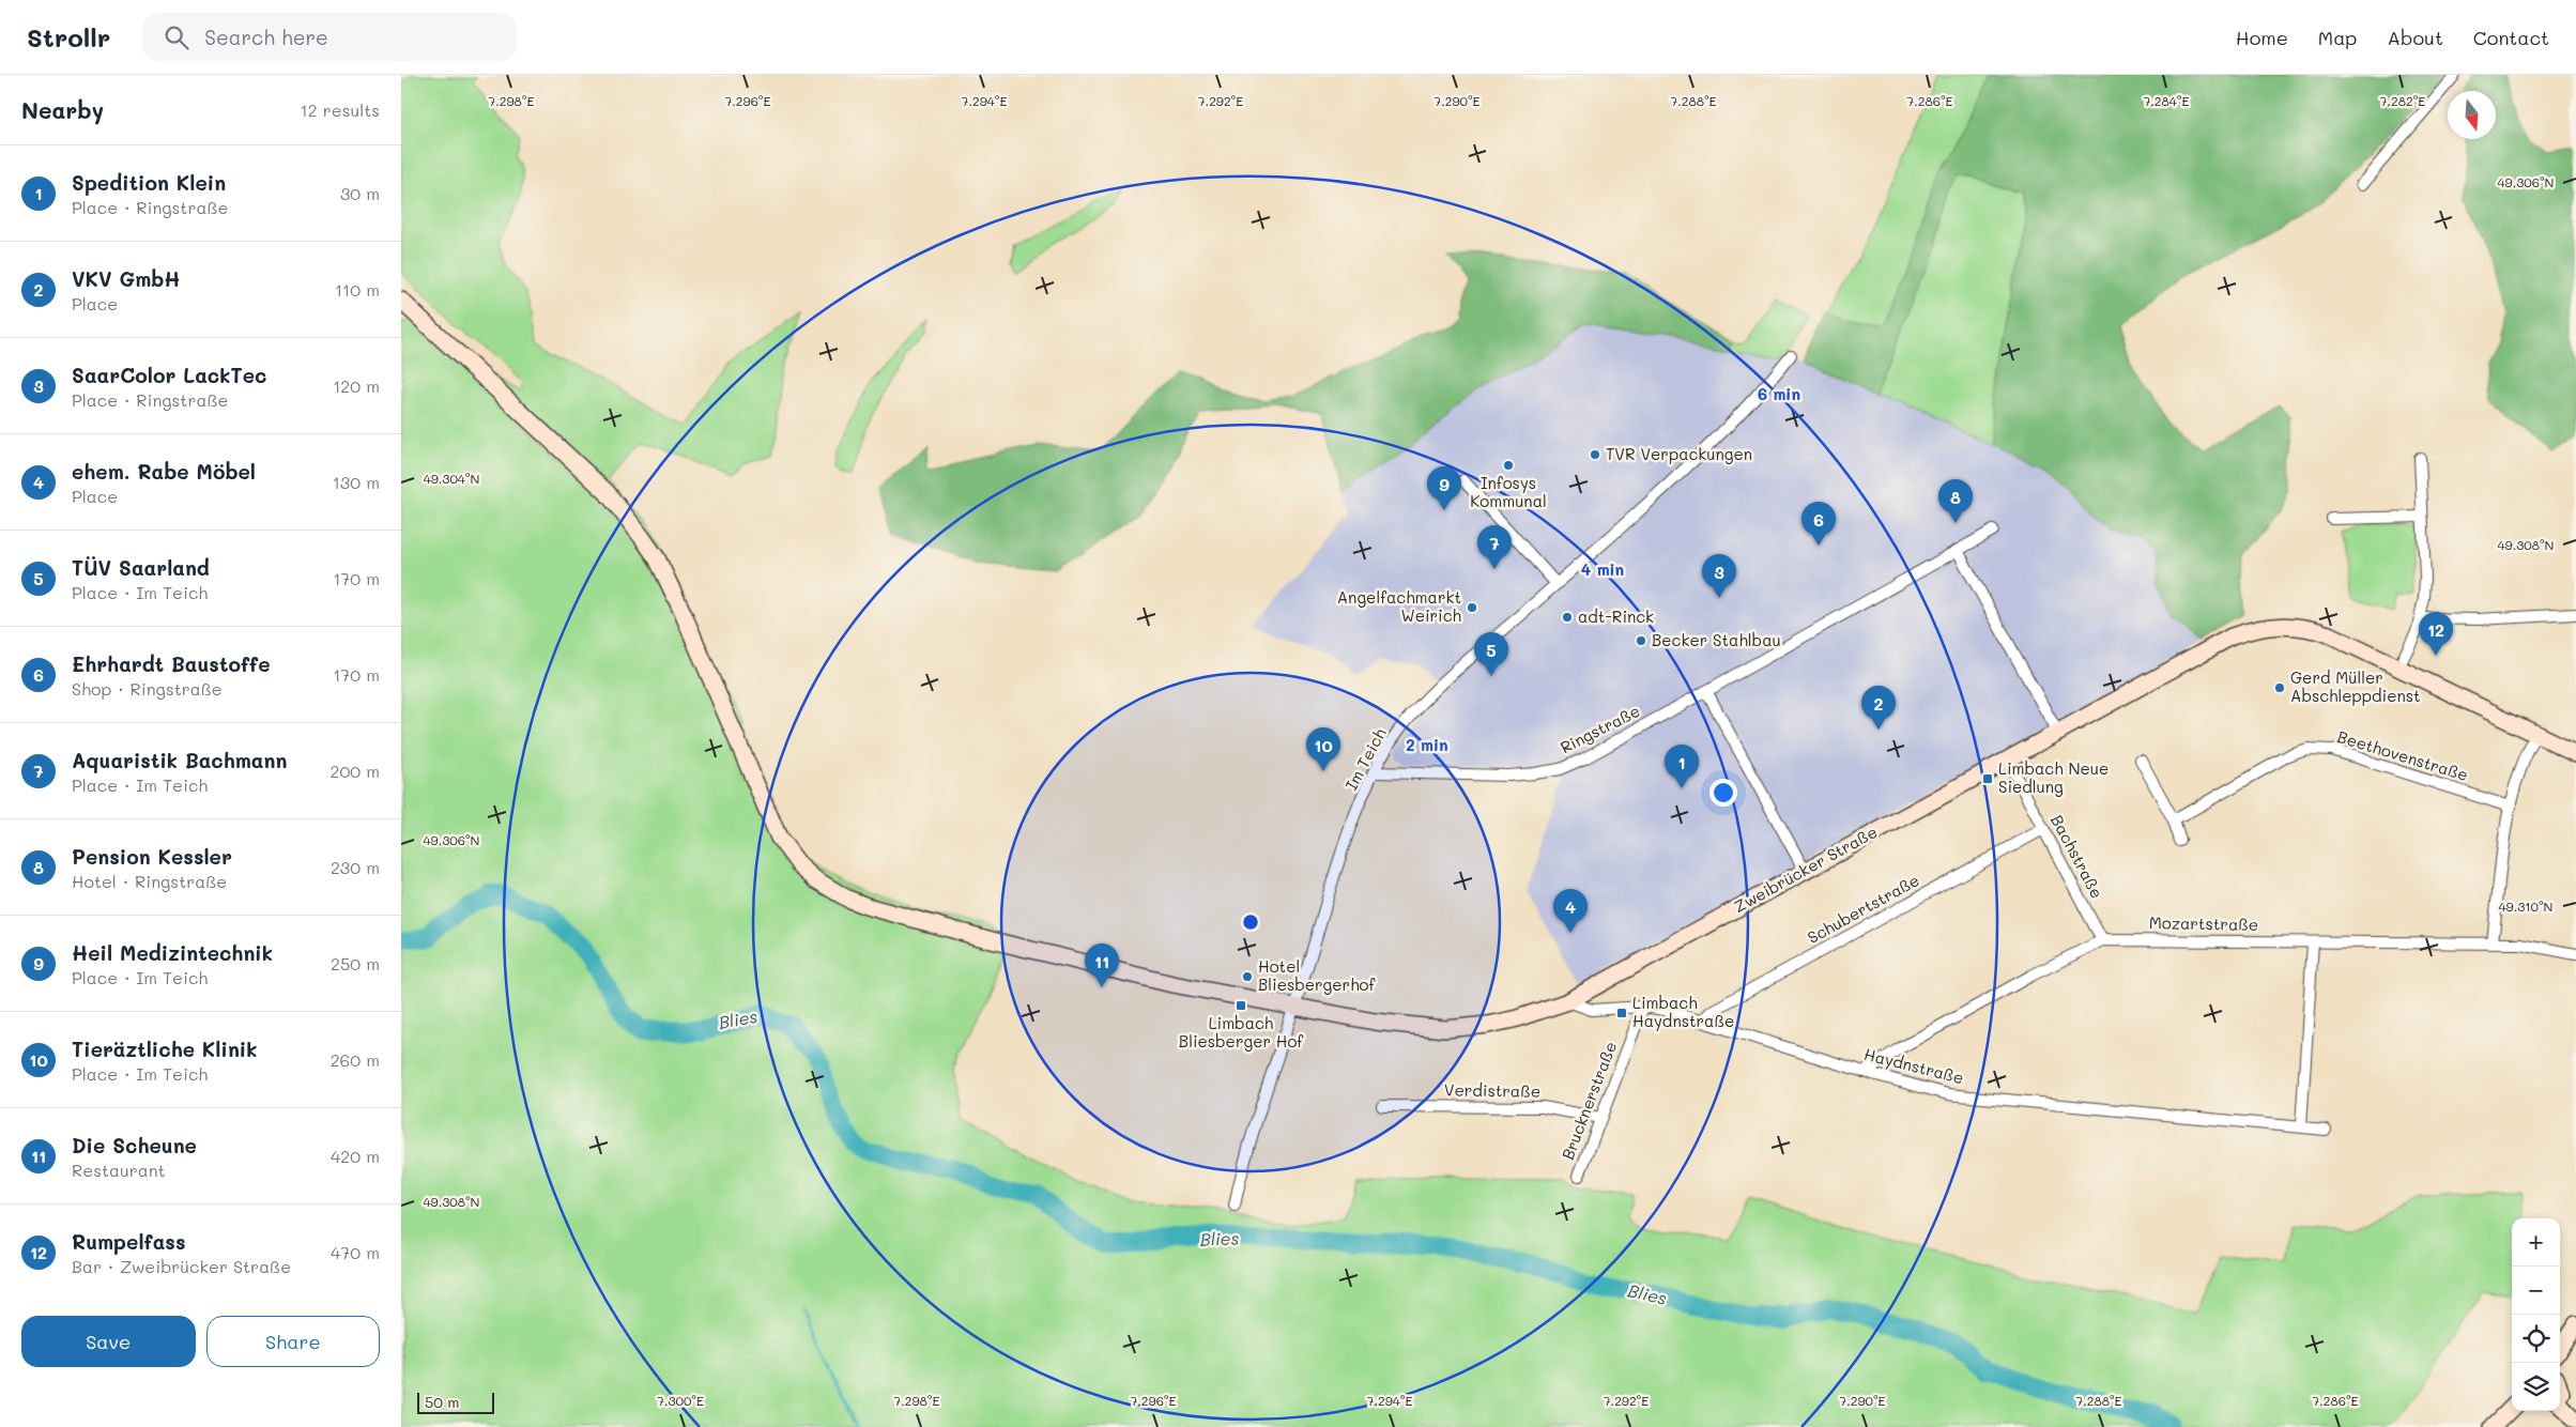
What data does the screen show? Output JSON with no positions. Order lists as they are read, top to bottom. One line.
{"streets":{"street":["Ringstraße","Beethovenstraße","Im Teich","Bachstraße","Zweibrücker Straße","Schubertstraße","Mozartstraße","Haydnstraße","Verdistraße","Brucknerstraße"]},"crossings":[["Ringstraße","Im Teich"],["Im Teich","Zweibrücker Straße"],["Bachstraße","Zweibrücker Straße"],["Bachstraße","Schubertstraße"],["Bachstraße","Mozartstraße"],["Zweibrücker Straße","Haydnstraße"],["Schubertstraße","Haydnstraße"],["Mozartstraße","Haydnstraße"],["Haydnstraße","Brucknerstraße"],["Verdistraße","Brucknerstraße"]],"water":["Blies"],"places":{"other":["TVR Verpackungen","Infosys Kommunal","Angelfachmarkt Weirich","adt-Rinck","Becker Stahlbau","Gerd Müller Abschleppdienst","Hotel Bliesbergerhof"],"transit":["Limbach Neue Siedlung","Limbach Bliesberger Hof","Limbach Haydnstraße"]},"scale_bar":"50 m","north":"bottom","page":{"header":"Strollr","search":"Search here","nav":["Home","Map","About","Contact"],"heading":["Nearby","12 results"],"list":[{"mark":"1","name":"Spedition Klein","note":"Place · Ringstraße","value":"30 m"},{"mark":"2","name":"VKV GmbH","note":"Place","value":"110 m"},{"mark":"3","name":"SaarColor LackTec","note":"Place · Ringstraße","value":"120 m"},{"mark":"4","name":"ehem. Rabe Möbel","note":"Place","value":"130 m"},{"mark":"5","name":"TÜV Saarland","note":"Place · Im Teich","value":"170 m"},{"mark":"6","name":"Ehrhardt Baustoffe","note":"Shop · Ringstraße","value":"170 m"},{"mark":"7","name":"Aquaristik Bachmann","note":"Place · Im Teich","value":"200 m"},{"mark":"8","name":"Pension Kessler","note":"Hotel · Ringstraße","value":"230 m"},{"mark":"9","name":"Heil Medizintechnik","note":"Place · Im Teich","value":"250 m"},{"mark":"10","name":"Tieräztliche Klinik","note":"Place · Im Teich","value":"260 m"},{"mark":"11","name":"Die Scheune","note":"Restaurant","value":"420 m"},{"mark":"12","name":"Rumpelfass","note":"Bar · Zweibrücker Straße","value":"470 m"}],"pins":["9","8","6","7","3","12","5","2","10","1","4","11"],"map_buttons":["+","−"],"buttons":["Save","Share"],"scale":"50 m"},"coordinates":["7.298°E","7.296°E","7.294°E","7.292°E","7.290°E","7.288°E","7.286°E","7.284°E","7.282°E","49.306°N","49.304°N","49.308°N","49.310°N","7.300°E"],"rings":["6 min","4 min","2 min"]}
